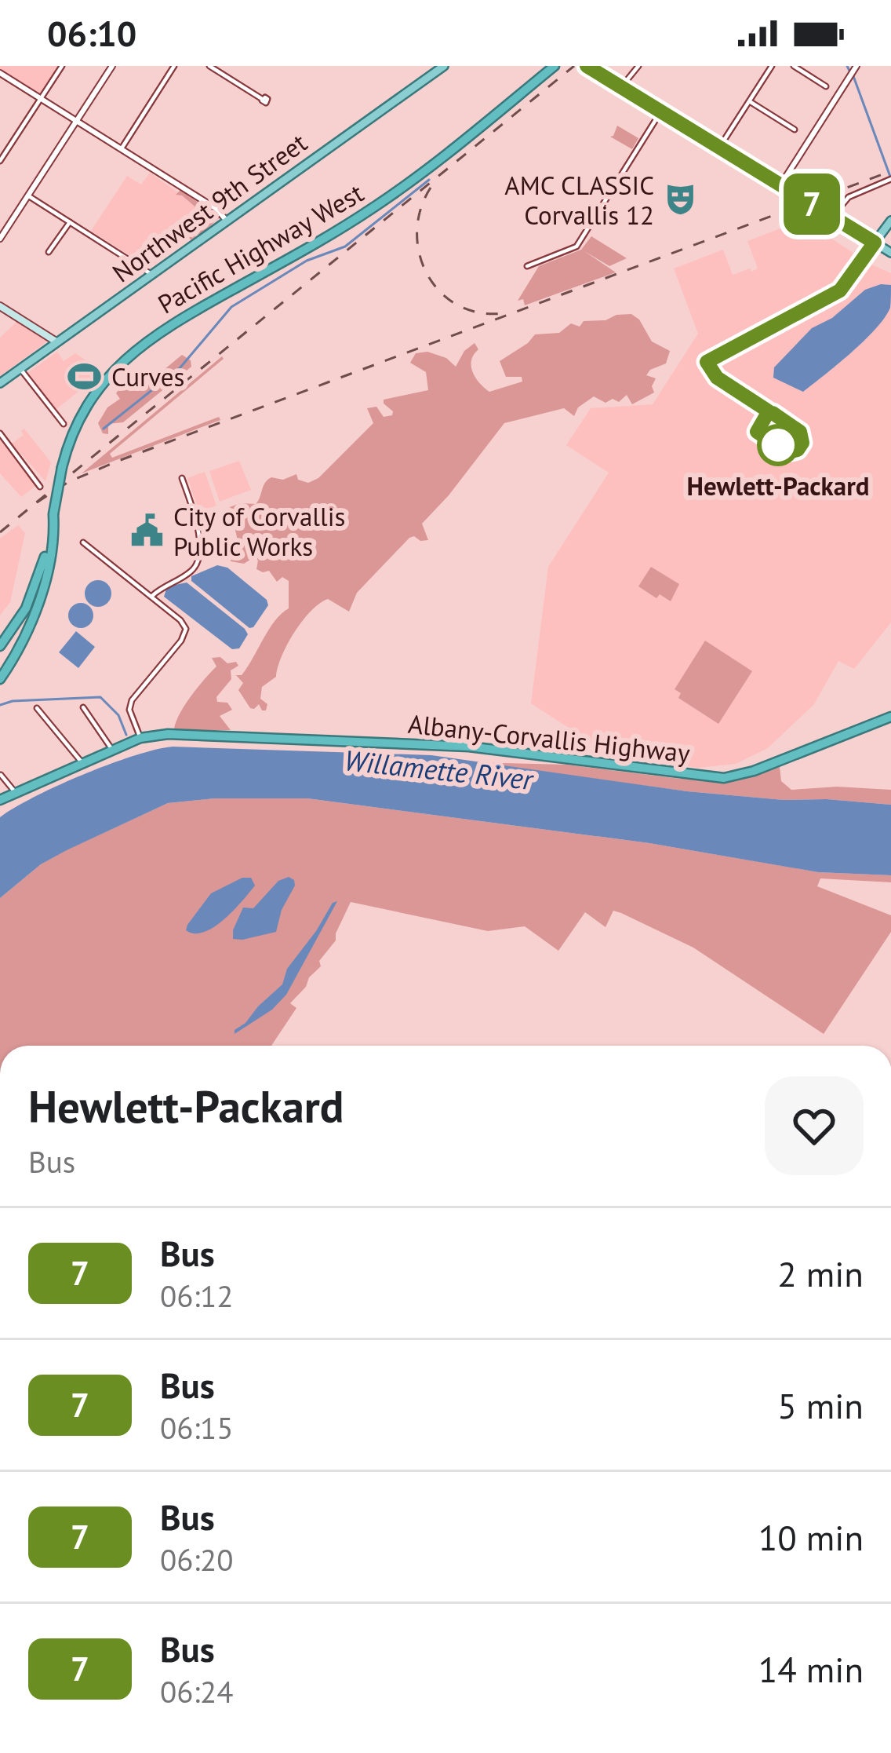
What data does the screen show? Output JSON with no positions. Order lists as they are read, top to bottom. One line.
{"streets":{"highway":["Pacific Highway West","Albany-Corvallis Highway"],"main road":["Northwest 9th Street"]},"water":["Willamette River"],"places":{"theatre":["AMC CLASSIC Corvallis 12"],"sports":["Curves"],"other":["Hewlett-Packard"],"public building":["City of Corvallis Public Works"]},"lines":["bus line 7"],"page":{"status":"06:10","on_map":"7","heading":["Hewlett-Packard","Bus"],"list":[{"mark":"7","name":"Bus","note":"06:12","value":"2 min"},{"mark":"7","name":"Bus","note":"06:15","value":"5 min"},{"mark":"7","name":"Bus","note":"06:20","value":"10 min"},{"mark":"7","name":"Bus","note":"06:24","value":"14 min"}]}}
